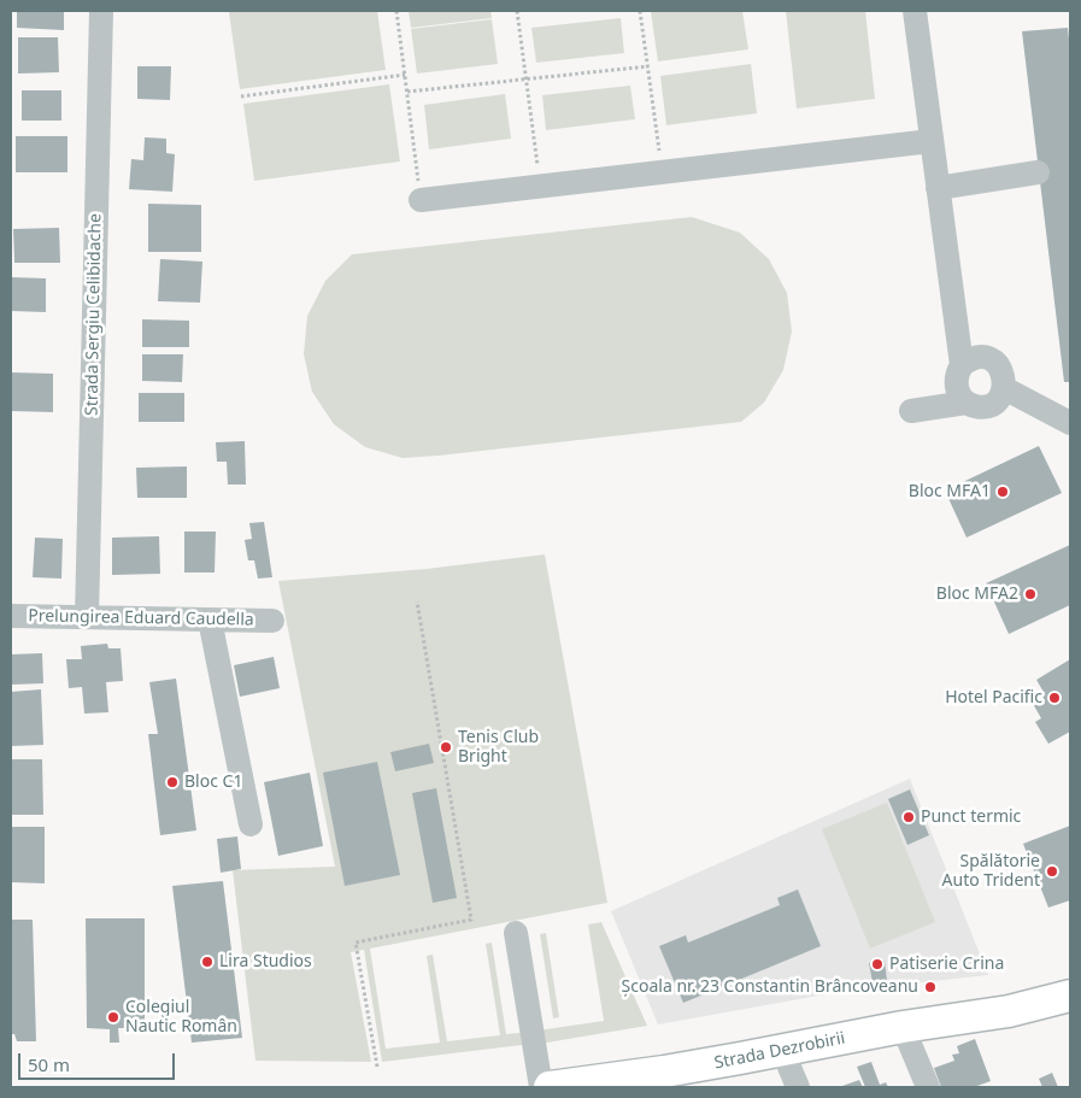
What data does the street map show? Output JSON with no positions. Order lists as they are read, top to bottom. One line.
{"streets":{"main road":["Strada Dezrobirii"],"street":["Strada Sergiu Celibidache","Prelungirea Eduard Caudella"]},"crossings":[["Strada Sergiu Celibidache","Prelungirea Eduard Caudella"]],"places":["Bloc MFA1","Bloc MFA2","Hotel Pacific","Tenis Club Bright","Bloc C1","Punct termic","Spălătorie Auto Trident","Lira Studios","Patiserie Crina","Școala nr. 23 Constantin Brâncoveanu","Colegiul Nautic Român"],"scale_bar":"50 m"}
